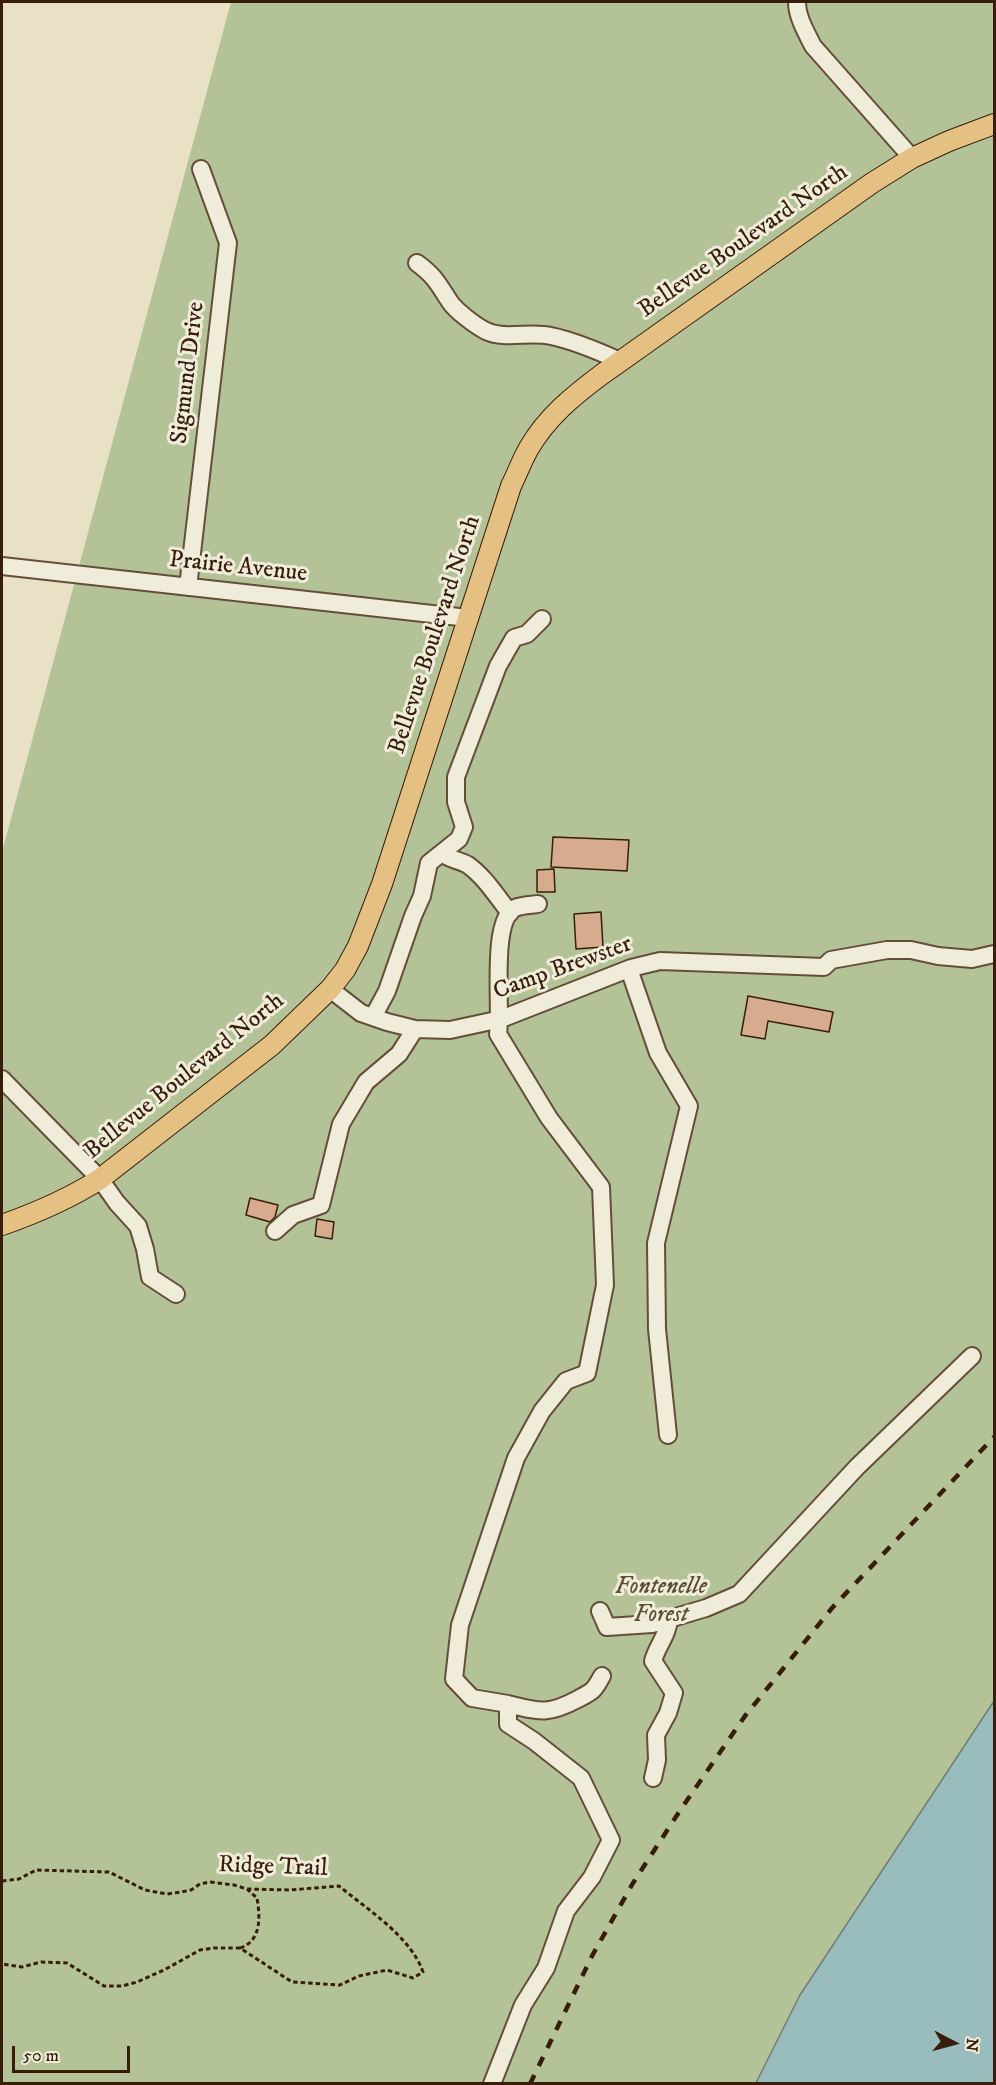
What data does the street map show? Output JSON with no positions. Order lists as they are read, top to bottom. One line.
{"streets":{"main road":["Bellevue Boulevard North"],"street":["Sigmund Drive","Prairie Avenue","Camp Brewster"],"path":["Ridge Trail"]},"crossings":[["Bellevue Boulevard North","Prairie Avenue"],["Bellevue Boulevard North","Camp Brewster"],["Sigmund Drive","Prairie Avenue"]],"parks":["Fontenelle Forest"],"scale_bar":"50 m","north":"right"}
